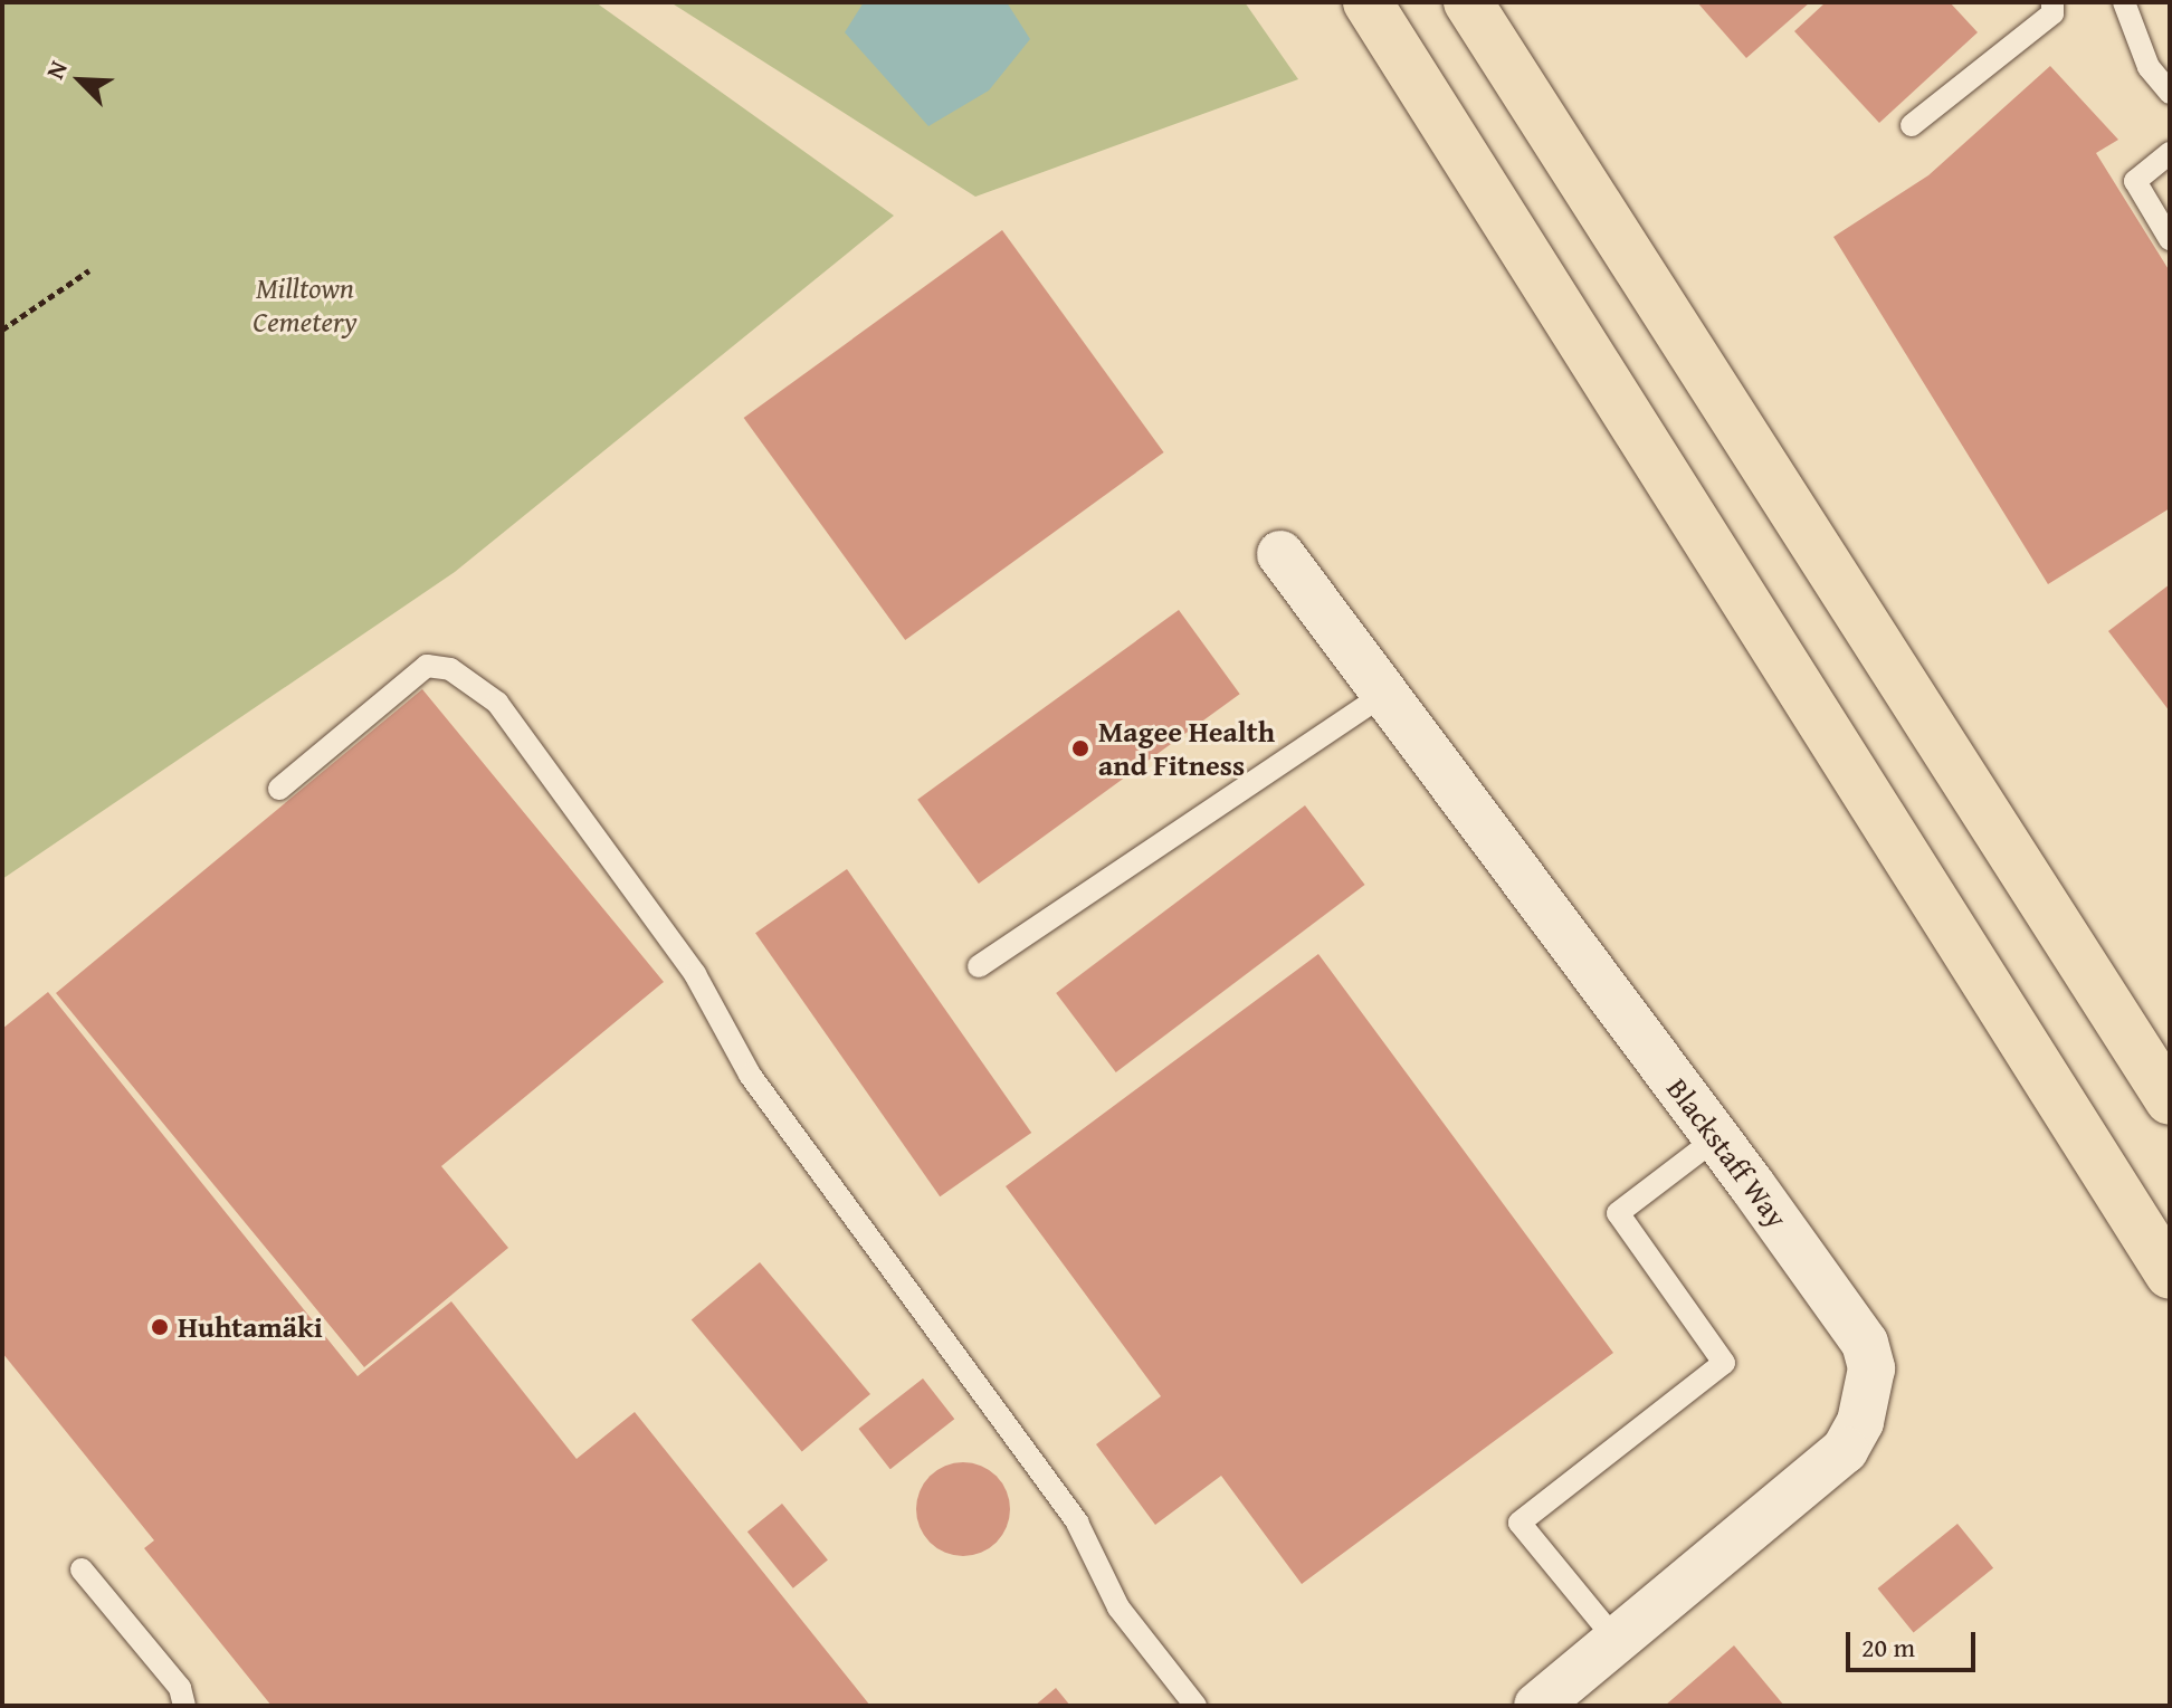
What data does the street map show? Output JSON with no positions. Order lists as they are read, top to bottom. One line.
{"streets":{"street":["Blackstaff Way"]},"parks":["Milltown Cemetery"],"places":["Magee Health and Fitness","Huhtamäki"],"scale_bar":"20 m","north":"top left"}
